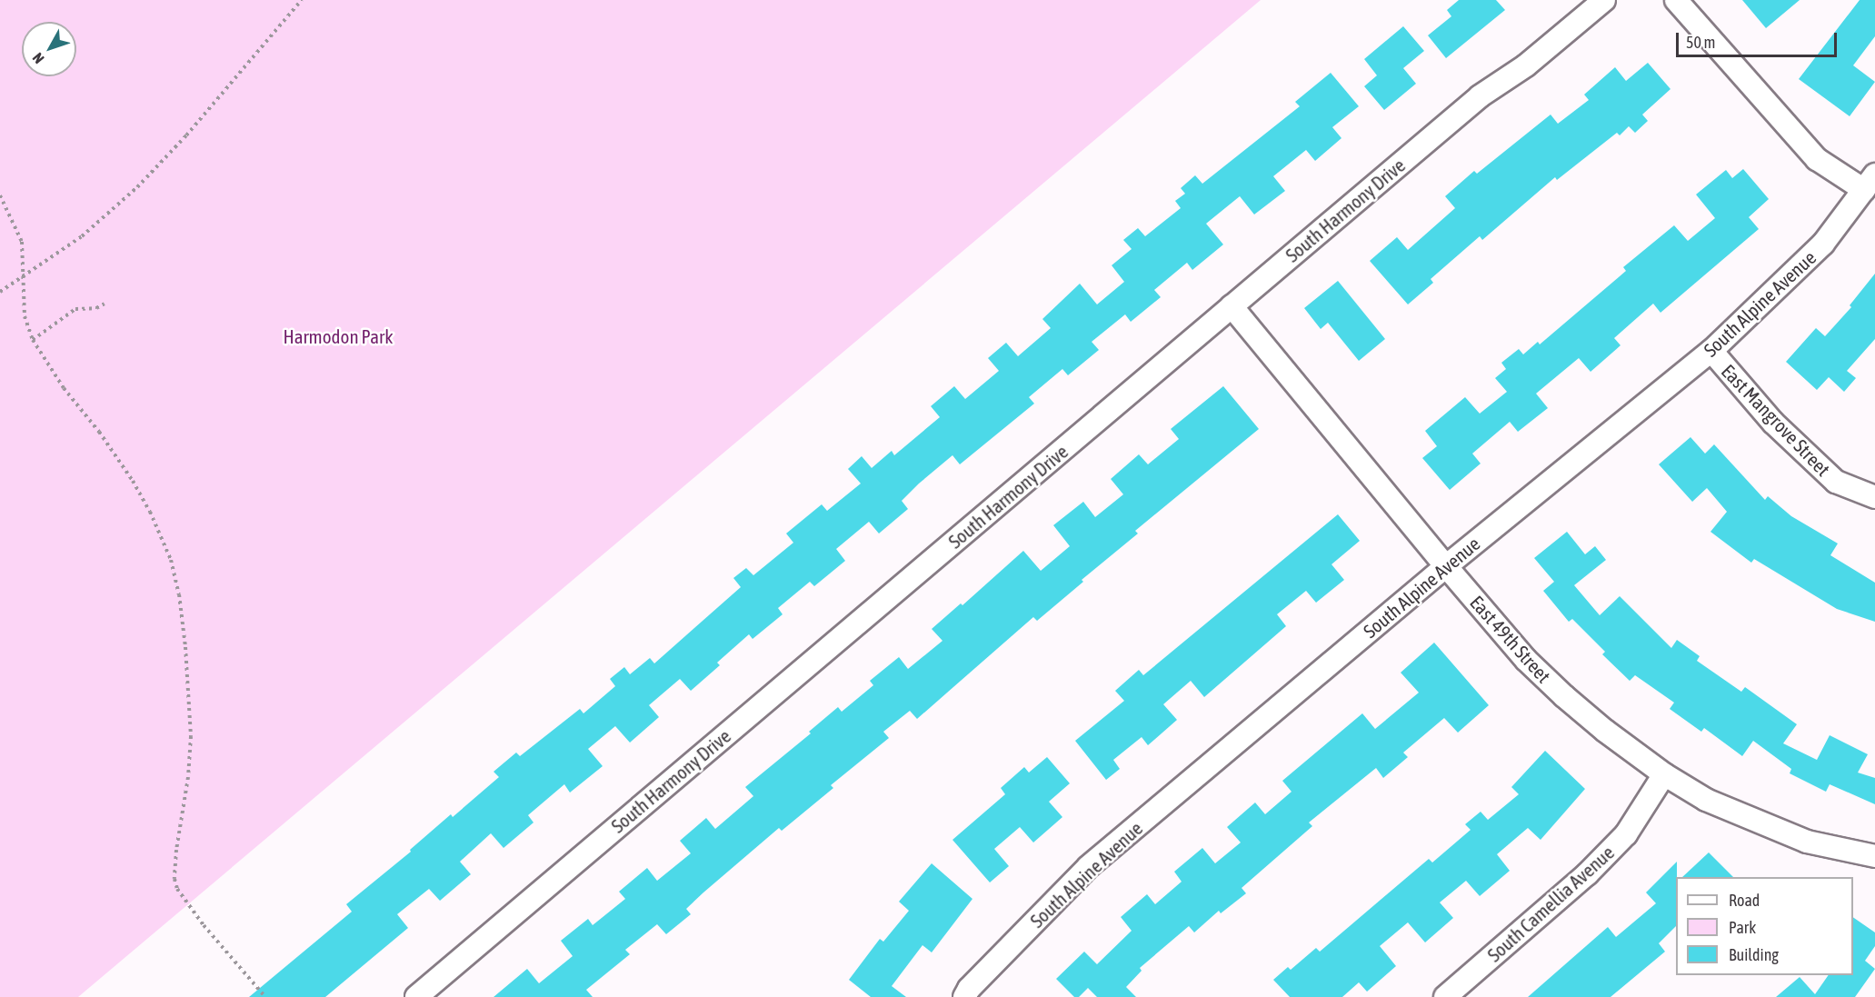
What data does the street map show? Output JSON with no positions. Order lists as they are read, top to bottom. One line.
{"streets":{"street":["South Harmony Drive","South Alpine Avenue","East Mangrove Street","East 49th Street","South Camellia Avenue"]},"crossings":[["South Harmony Drive","East 49th Street"],["South Alpine Avenue","East Mangrove Street"],["South Alpine Avenue","East 49th Street"],["East 49th Street","South Camellia Avenue"]],"parks":["Harmodon Park"],"legend":["Road","Park","Building"],"scale_bar":"50 m","north":"bottom left"}
